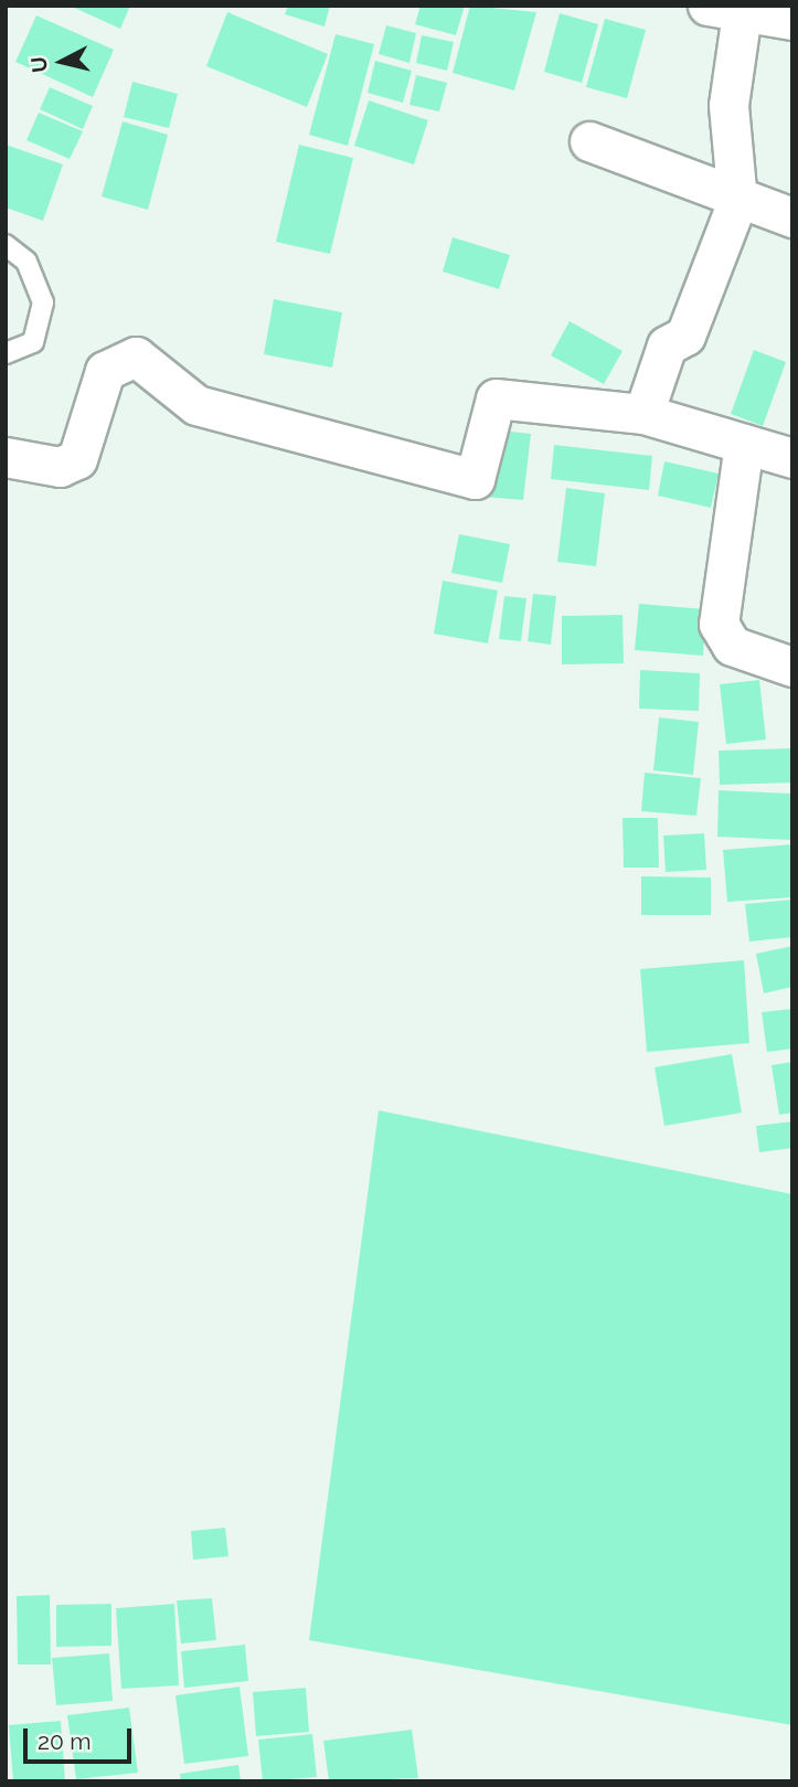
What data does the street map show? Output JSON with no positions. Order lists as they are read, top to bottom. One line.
{"scale_bar":"20 m","north":"left"}
